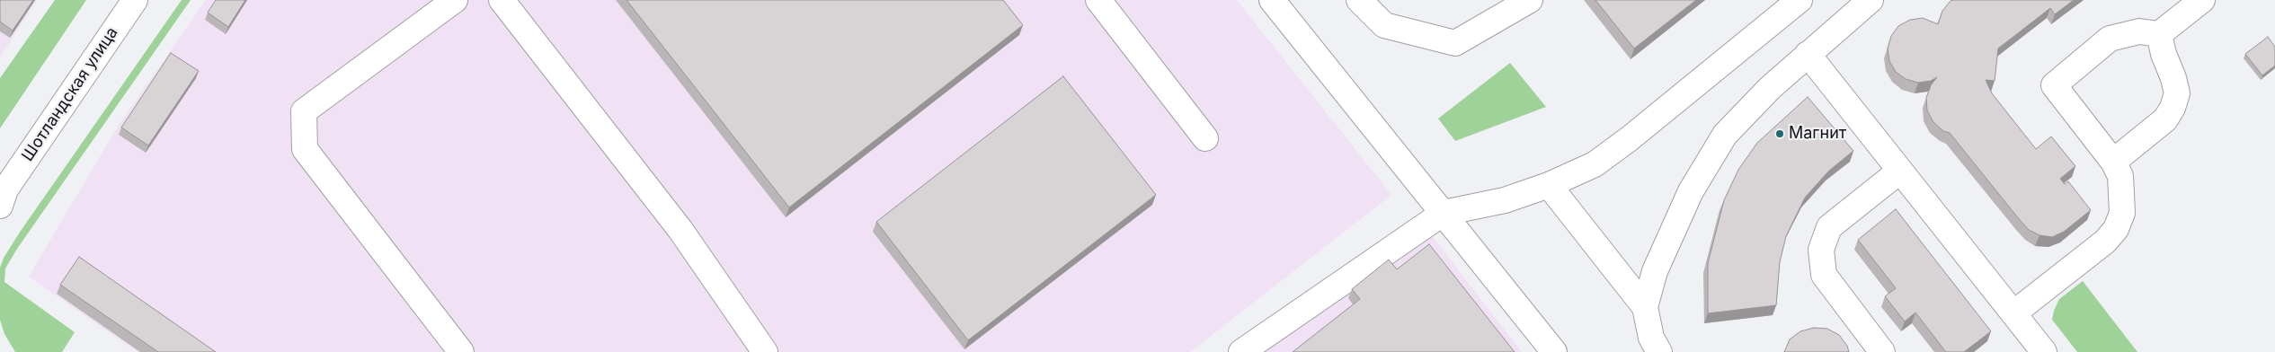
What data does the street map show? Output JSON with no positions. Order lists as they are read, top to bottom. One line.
{"streets":{"street":["Шотландская улица"]},"places":["Магнит"]}
